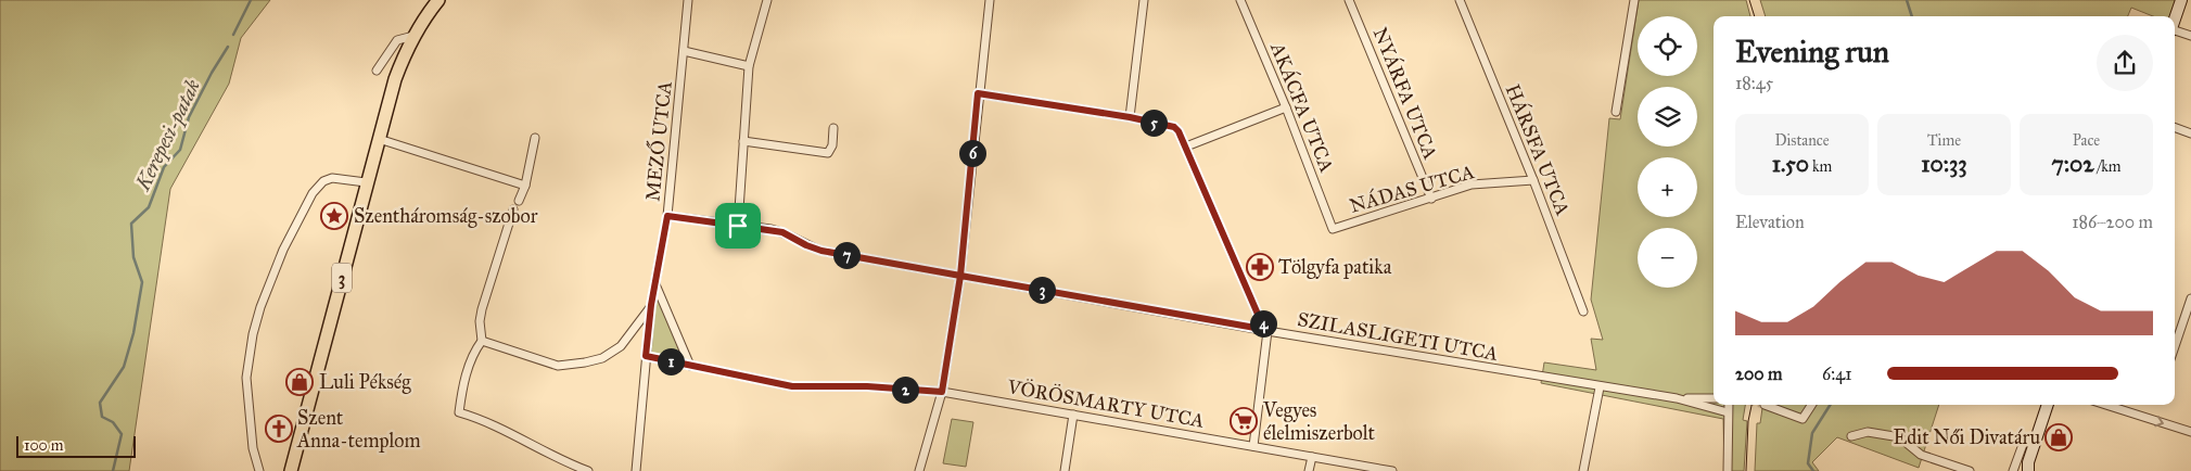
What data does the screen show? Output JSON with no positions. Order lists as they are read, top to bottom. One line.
{"streets":{"main road":["3"],"street":["NYÁRFA UTCA","AKÁCFA UTCA","MEZŐ UTCA","HÁRSFA UTCA","NÁDAS UTCA","SZILASLIGETI UTCA","VÖRÖSMARTY UTCA"]},"crossings":[["NYÁRFA UTCA","NÁDAS UTCA"],["AKÁCFA UTCA","NÁDAS UTCA"],["MEZŐ UTCA","SZILASLIGETI UTCA"],["MEZŐ UTCA","VÖRÖSMARTY UTCA"],["HÁRSFA UTCA","NÁDAS UTCA"]],"water":["Kerepesi-patak"],"places":{"place":["Szentháromság-szobor"],"pharmacy":["Tölgyfa patika"],"shop":["Luli Pékség","Edit Női Divatáru"],"supermarket":["Vegyes élelmiszerbolt"],"church":["Szent Anna-templom"]},"scale_bar":"100 m","page":{"map_buttons":["+","−"],"heading":["Evening run","18:45"],"stats":[["Distance","1.50 km"],["Time","10:33"],["Pace","7:02 /km"]],"pins":["5","6","7","3","4","1","2"],"chart":["Elevation","186–200 m"],"list":[{"name":"200 m","note":"6:41"}],"scale":"100 m"}}
